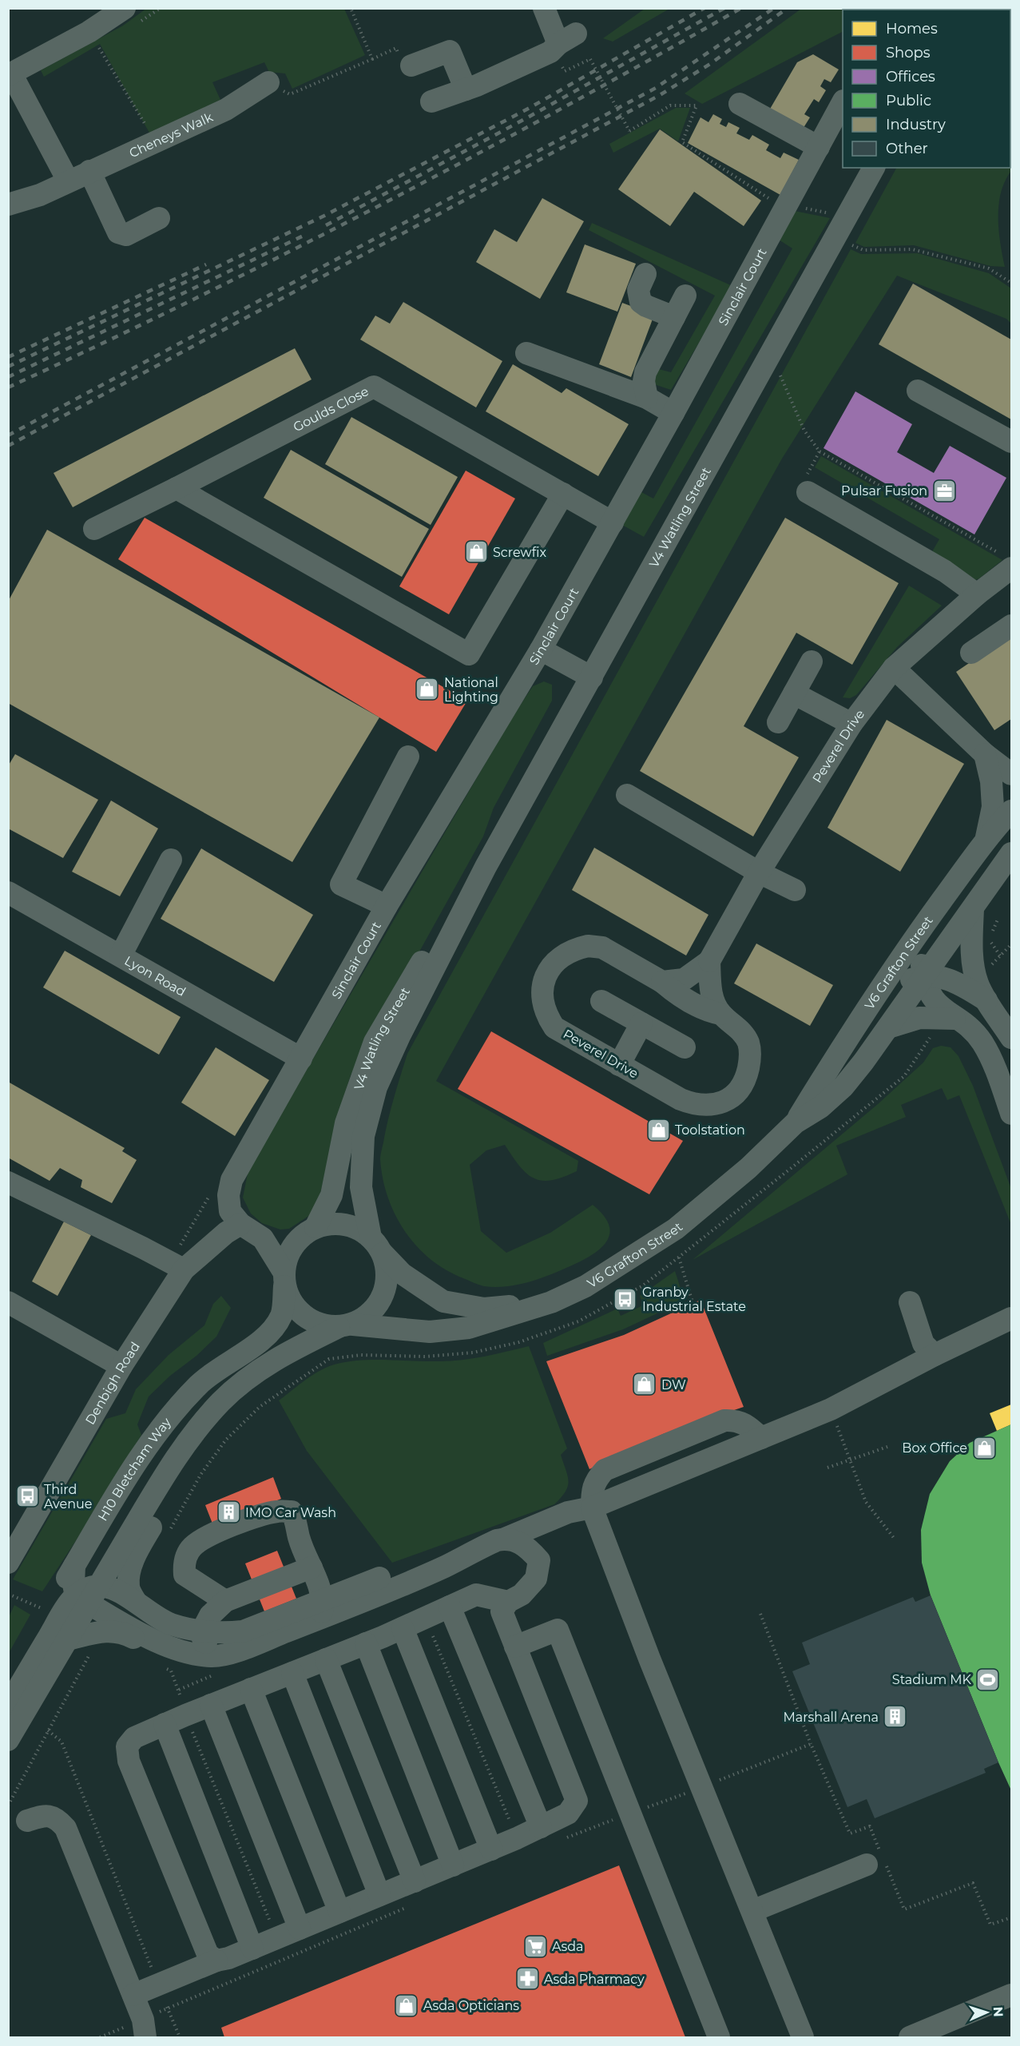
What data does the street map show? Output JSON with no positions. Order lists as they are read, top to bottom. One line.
{"streets":{"street":["Cheneys Walk","Sinclair Court","Goulds Close","V4 Watling Street","Peverel Drive","V6 Grafton Street","Lyon Road","Denbigh Road","H10 Bletcham Way"]},"crossings":[["Sinclair Court","Goulds Close"],["Sinclair Court","Lyon Road"],["V4 Watling Street","V6 Grafton Street"],["V4 Watling Street","H10 Bletcham Way"],["V6 Grafton Street","H10 Bletcham Way"]],"places":{"office":["Pulsar Fusion"],"shop":["Screwfix","National Lighting","Toolstation","DW","Box Office","Asda Opticians"],"bus stop":["Granby Industrial Estate","Third Avenue"],"building":["IMO Car Wash","Marshall Arena"],"sports":["Stadium MK"],"supermarket":["Asda"],"pharmacy":["Asda Pharmacy"]},"legend":["Homes","Shops","Offices","Public","Industry","Other"],"north":"right"}
